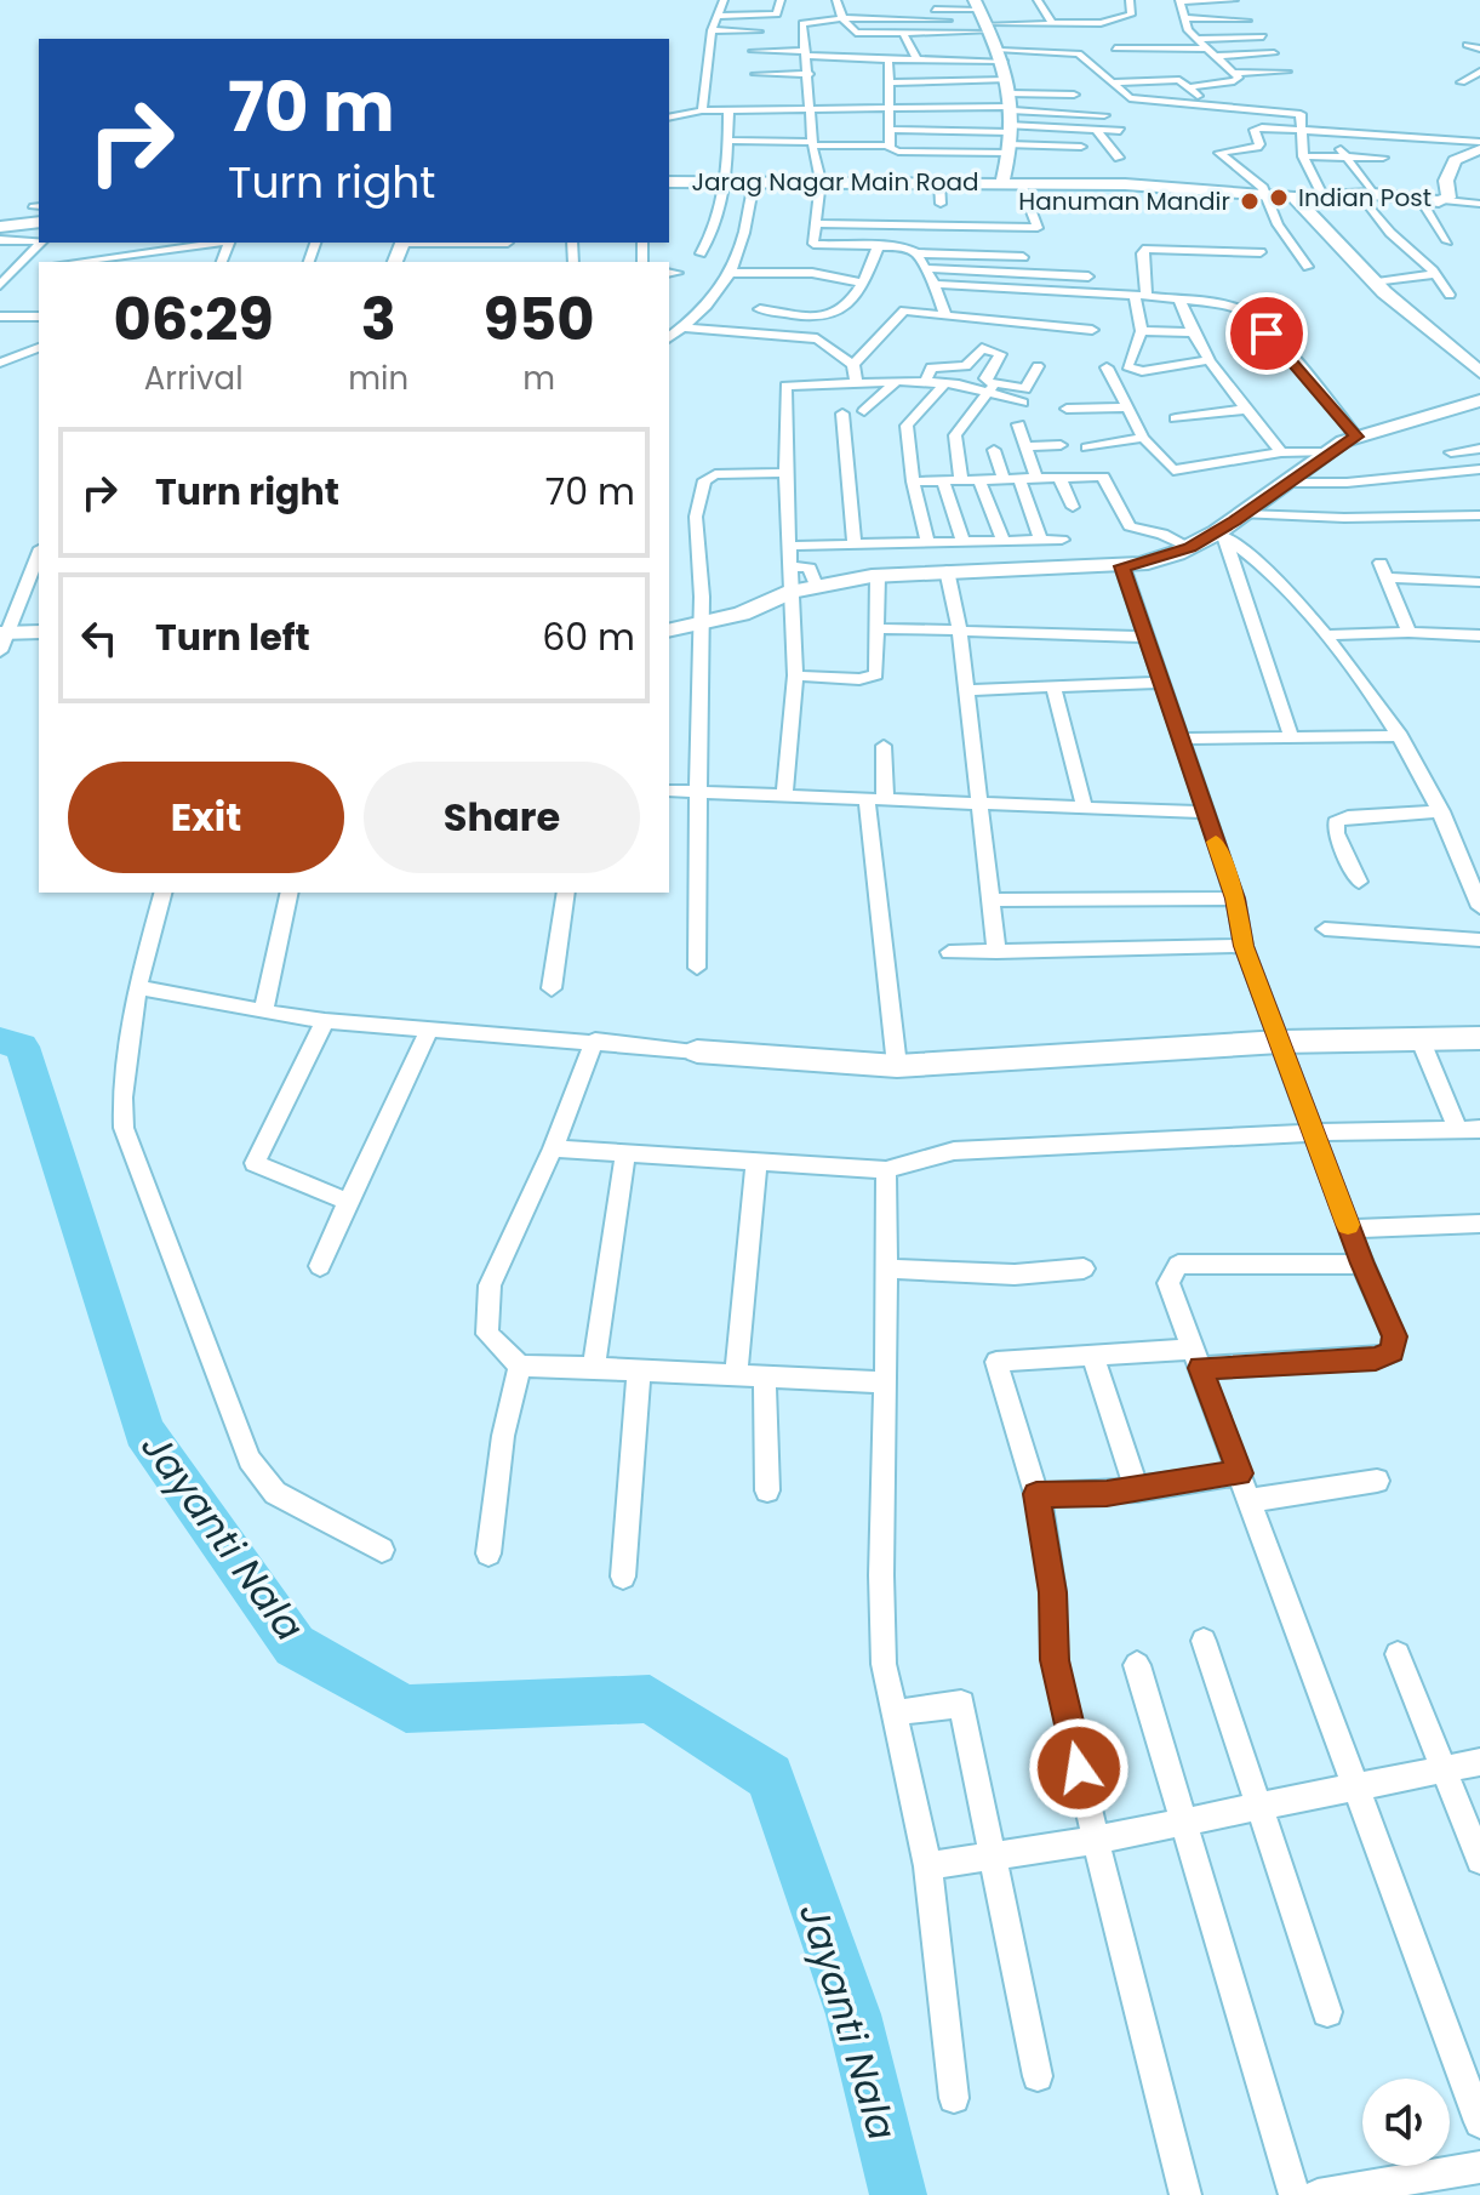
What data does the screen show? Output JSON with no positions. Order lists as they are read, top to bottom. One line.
{"streets":{"street":["Jarag Nagar Main Road"]},"water":["Jayanti Nala"],"places":["Indian Post","Hanuman Mandir"],"page":{"turn":["70 m","Turn right"],"eta":["06:29","Arrival","3","min","950","m"],"list":[{"name":"Turn right","value":"70 m"},{"name":"Turn left","value":"60 m"}],"buttons":["Exit","Share"]}}
